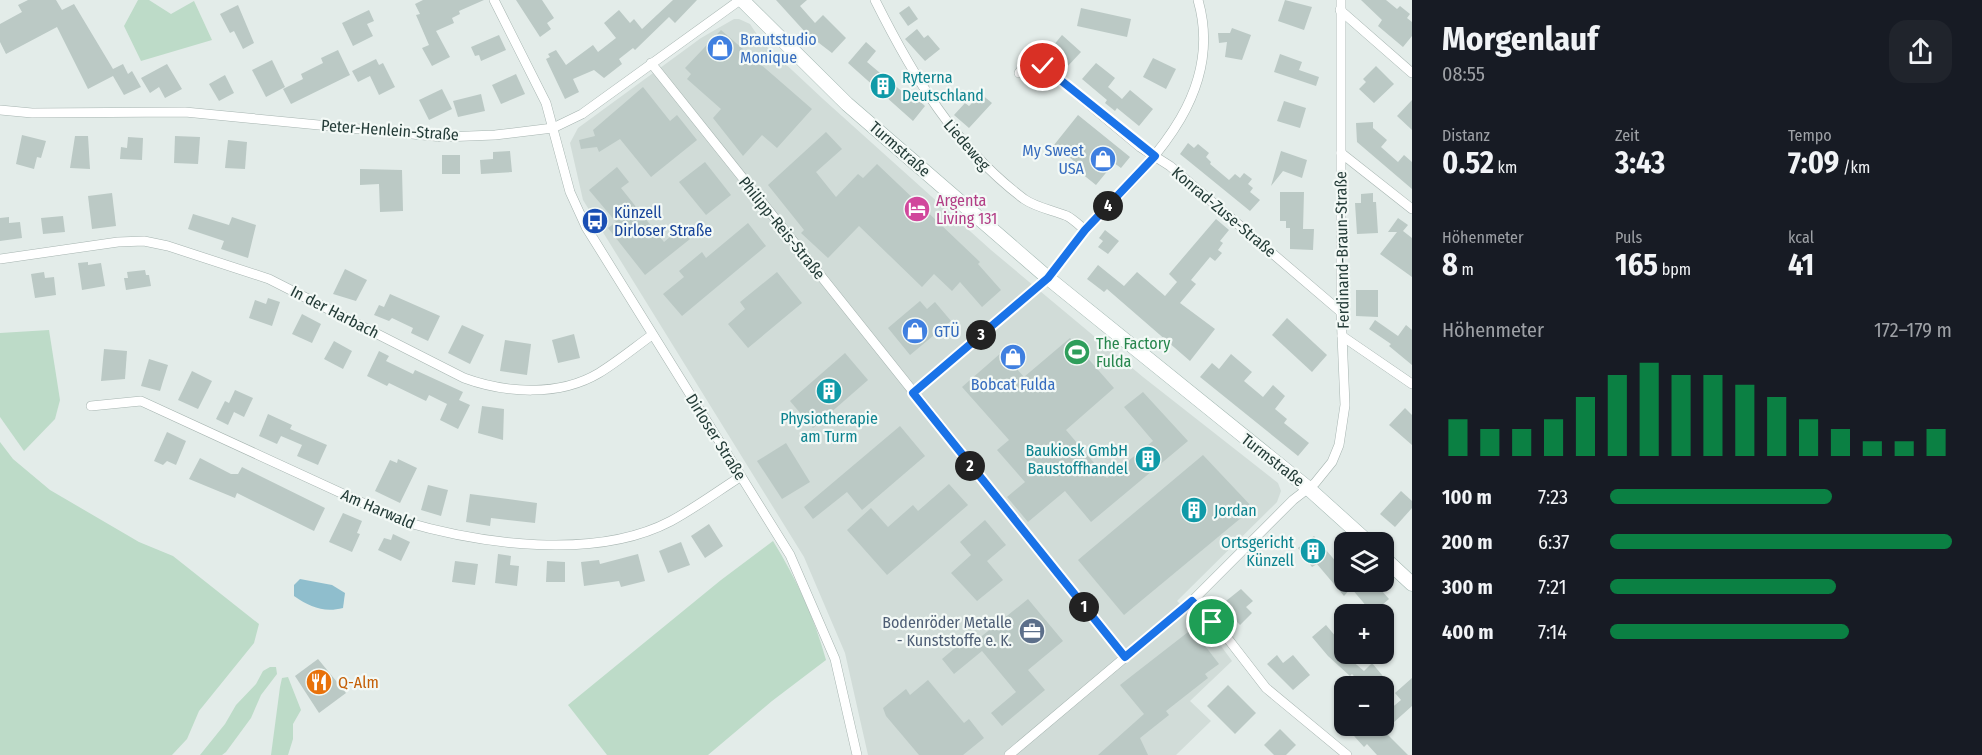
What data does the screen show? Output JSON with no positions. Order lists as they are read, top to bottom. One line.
{"streets":{"main road":["Turmstraße"],"street":["Peter-Henlein-Straße","Liedeweg","Konrad-Zuse-Straße","Philipp-Reis-Straße","Ferdinand-Braun-Straße","In der Harbach","Dirloser Straße","Am Harwald"]},"crossings":[["Peter-Henlein-Straße","Turmstraße"],["Peter-Henlein-Straße","Philipp-Reis-Straße"],["Peter-Henlein-Straße","Dirloser Straße"],["Turmstraße","Ferdinand-Braun-Straße"],["Konrad-Zuse-Straße","Ferdinand-Braun-Straße"],["Philipp-Reis-Straße","Ferdinand-Braun-Straße"],["In der Harbach","Dirloser Straße"],["Dirloser Straße","Am Harwald"]],"places":{"shop":["Brautstudio Monique","My Sweet USA","GTÜ","Bobcat Fulda"],"building":["Ryterna Deutschland","Physiotherapie am Turm","Baukiosk GmbH Baustoffhandel","Jordan","Ortsgericht Künzell"],"hotel":["Argenta Living 131"],"bus stop":["Künzell Dirloser Straße"],"sports":["The Factory Fulda"],"office":["Bodenröder Metalle - Kunststoffe e. K."],"restaurant":["Q-Alm"]},"page":{"heading":["Morgenlauf","08:55"],"stats":[["Distanz","0.52 km"],["Zeit","3:43"],["Tempo","7:09 /km"],["Höhenmeter","8 m"],["Puls","165 bpm"],["kcal","41"]],"pins":["4","3","2","1"],"chart":["Höhenmeter","172–179 m"],"list":[{"name":"100 m","note":"7:23"},{"name":"200 m","note":"6:37"},{"name":"300 m","note":"7:21"},{"name":"400 m","note":"7:14"}],"map_buttons":["+","−"]}}
